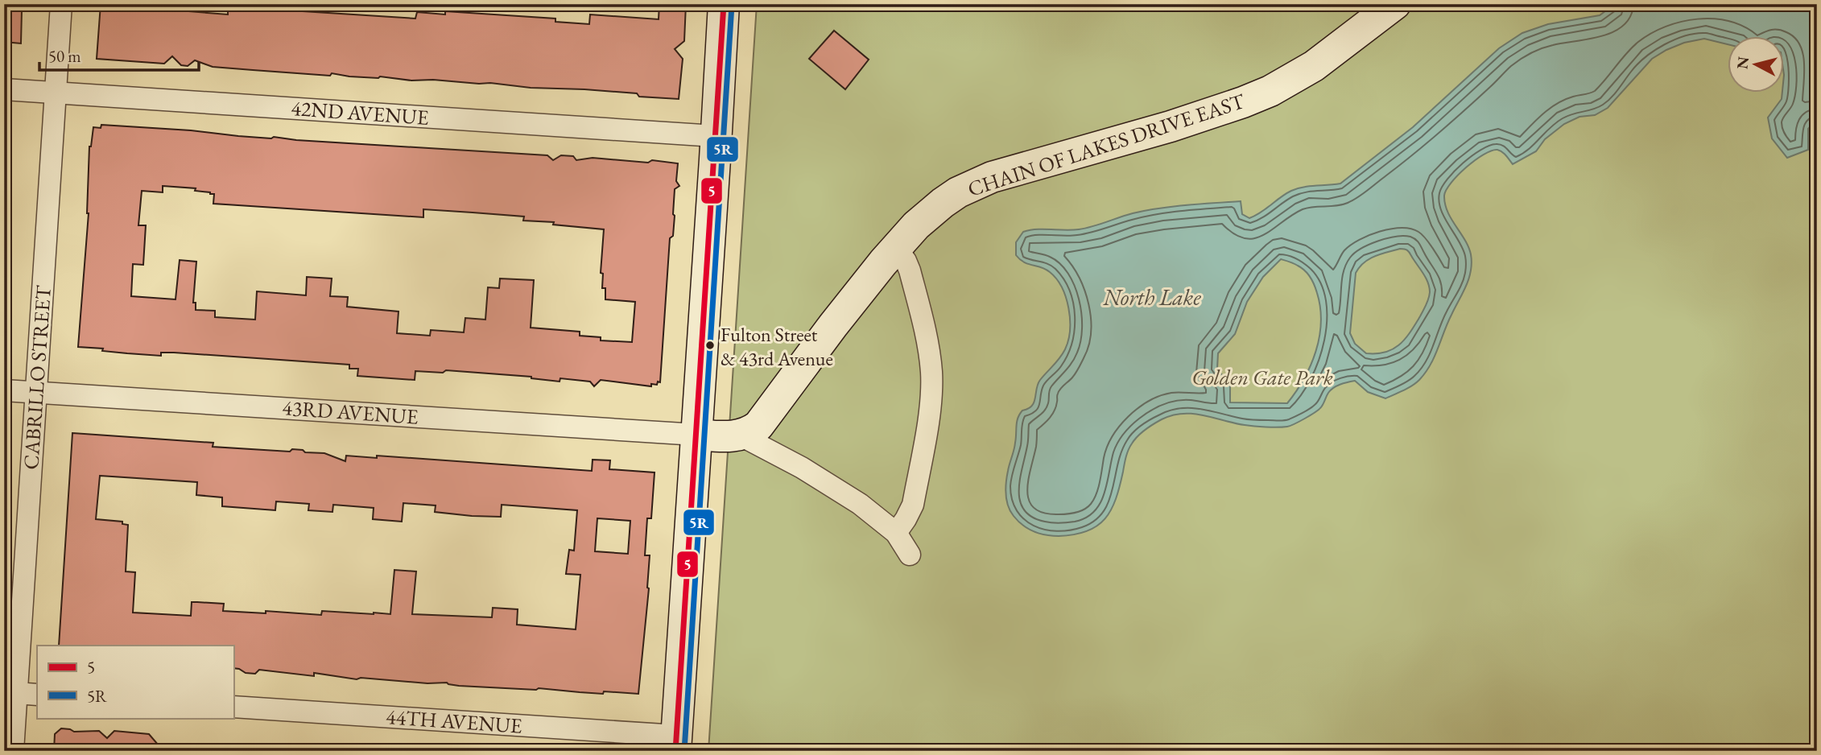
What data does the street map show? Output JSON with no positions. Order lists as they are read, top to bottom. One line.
{"streets":{"street":["42ND AVENUE","CHAIN OF LAKES DRIVE EAST","CABRILLO STREET","43RD AVENUE","44TH AVENUE"]},"crossings":[["42ND AVENUE","CABRILLO STREET"],["CABRILLO STREET","43RD AVENUE"]],"water":["North Lake"],"parks":["Golden Gate Park"],"places":["Fulton Street & 43rd Avenue"],"lines":["transit line 5","transit line 5R"],"legend":["5","5R"],"scale_bar":"50 m","north":"left"}
